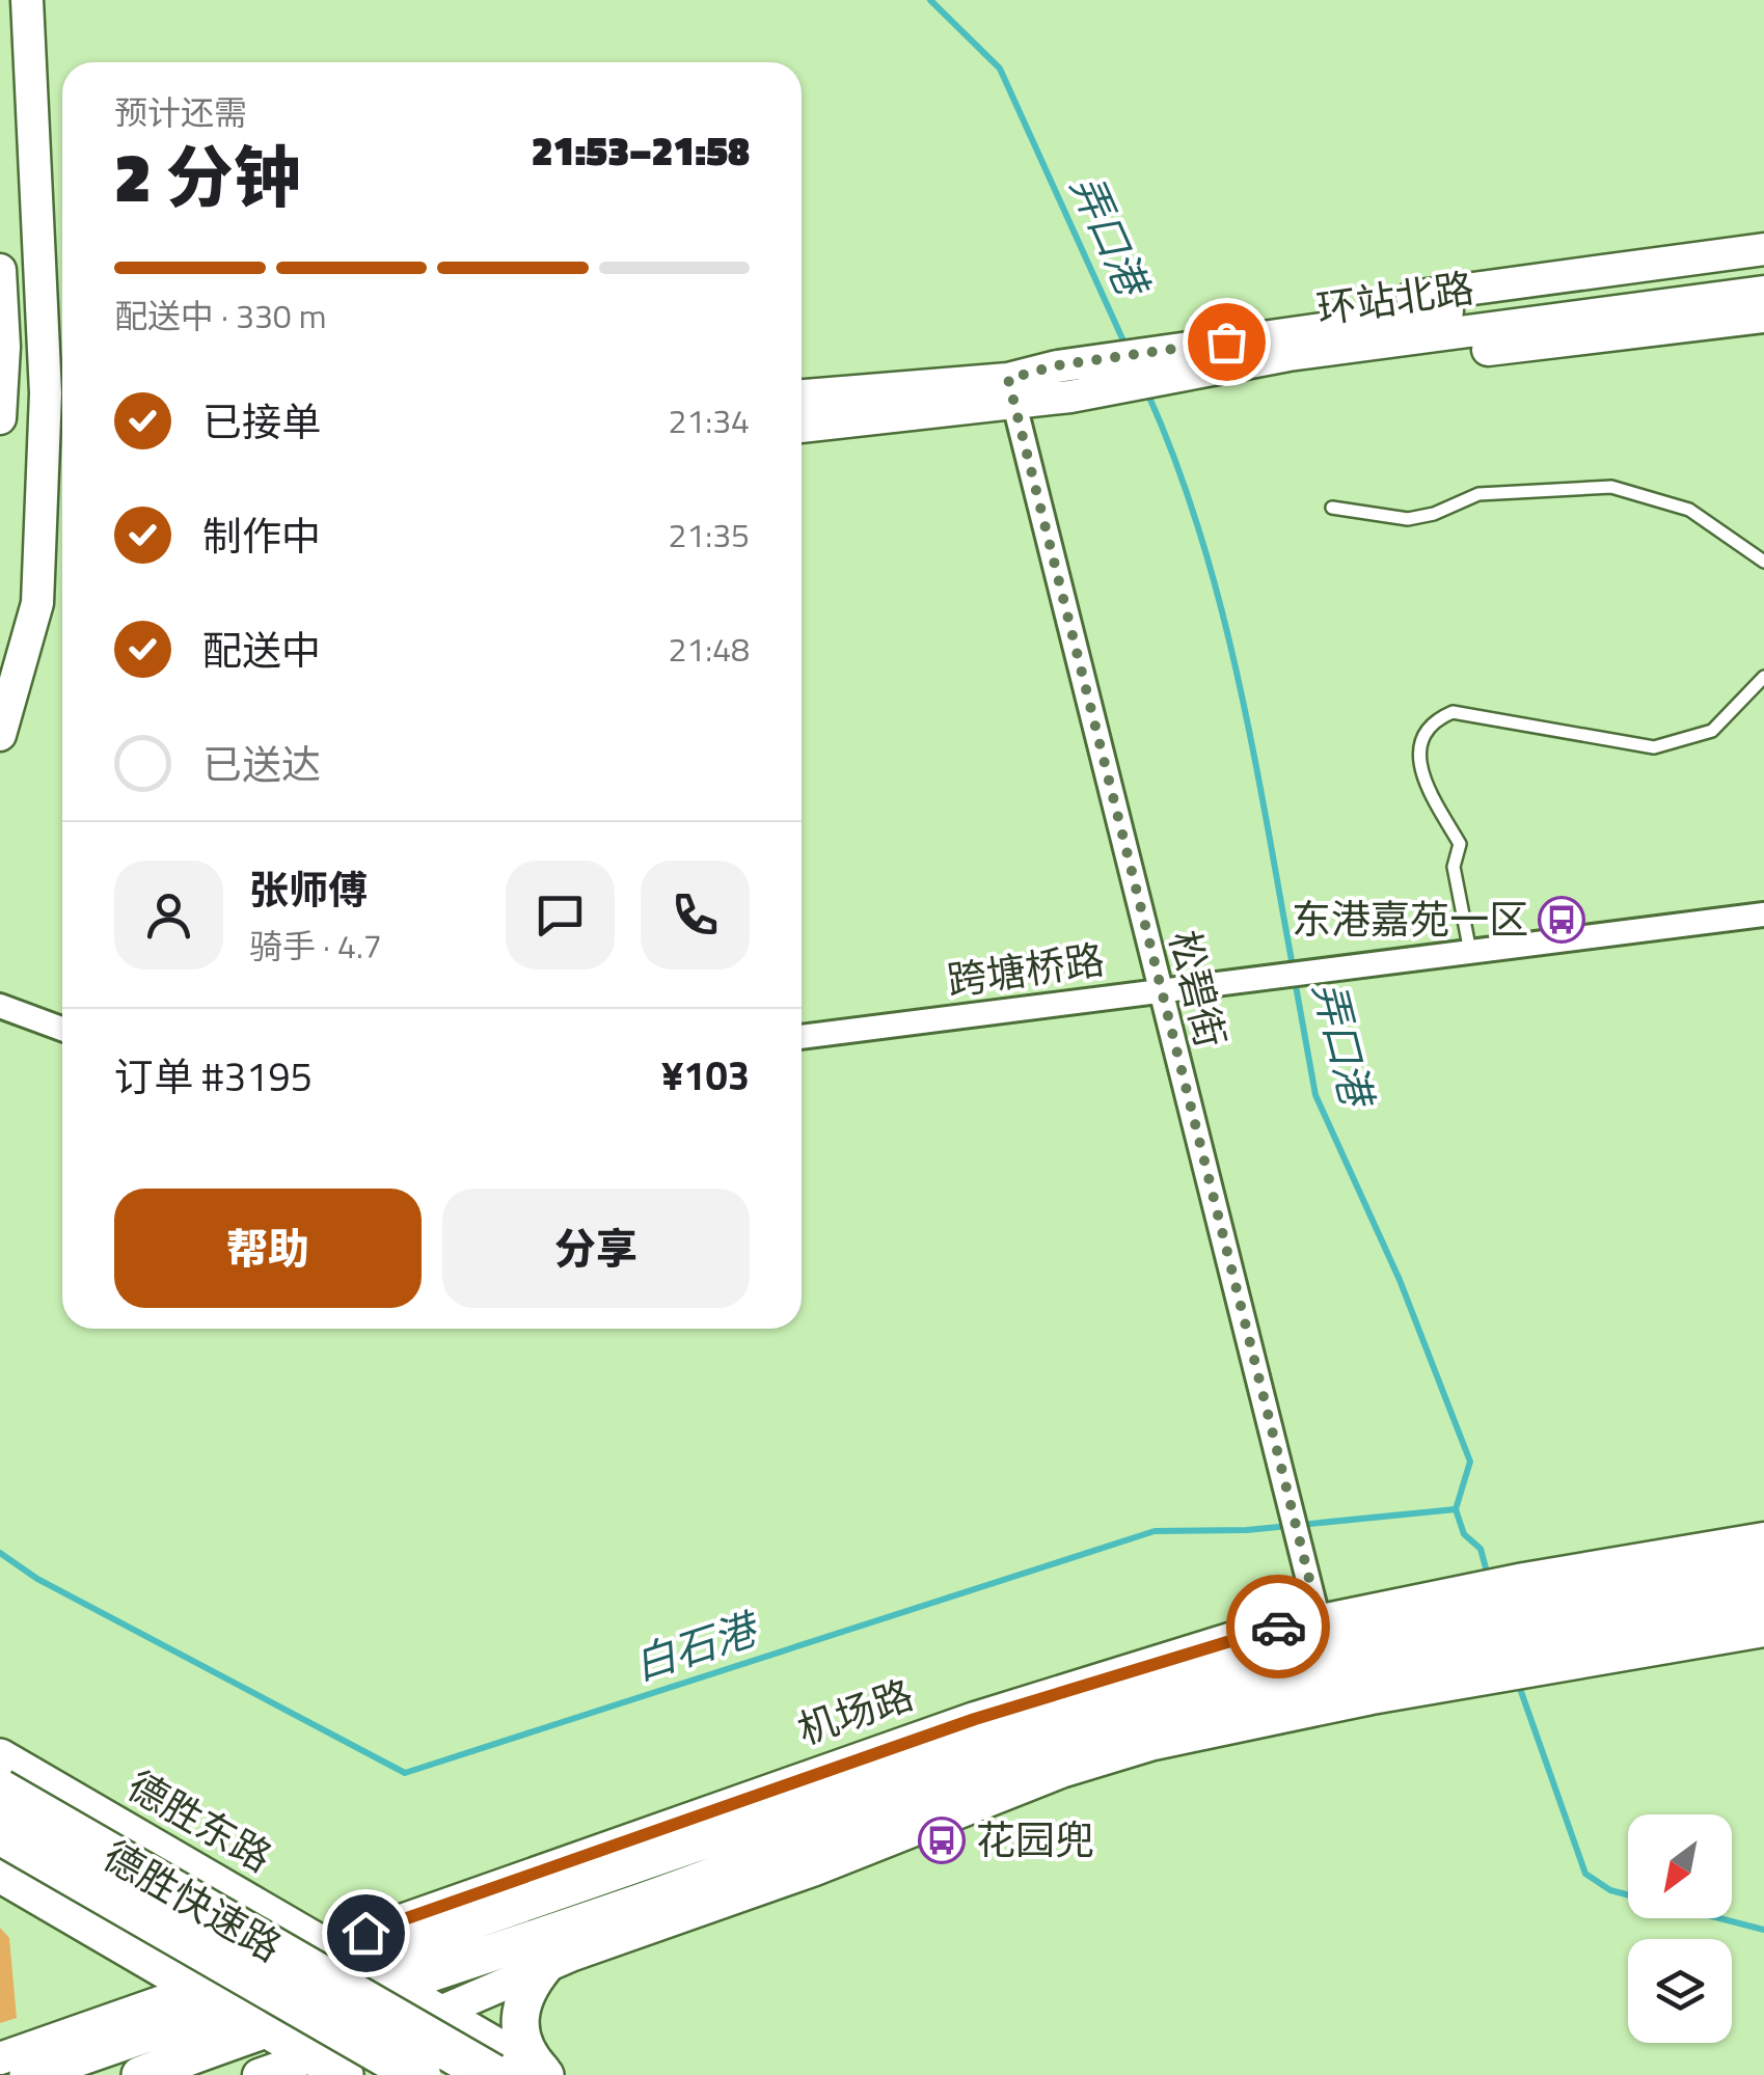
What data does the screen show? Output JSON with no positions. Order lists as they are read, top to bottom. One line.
{"streets":{"highway":["德胜快速路"],"main road":["环站北路","机场路","德胜东路"],"street":["跨塘桥路","松碧街"]},"crossings":[["环站北路","松碧街"],["跨塘桥路","松碧街"],["松碧街","机场路"],["机场路","德胜东路"]],"water":["弄口港","白石港"],"places":{"bus stop":["东港嘉苑一区","花园兜"]},"north":"bottom left","page":{"heading":["2 分钟","预计还需","21:53–21:58"],"panel":["张师傅","骑手 · 4.7","订单 #3195","¥103"],"bar":"配送中 · 330 m","list":[["已接单","21:34"],["制作中","21:35"],["配送中","21:48"],"已送达"],"buttons":["帮助","分享"]}}
